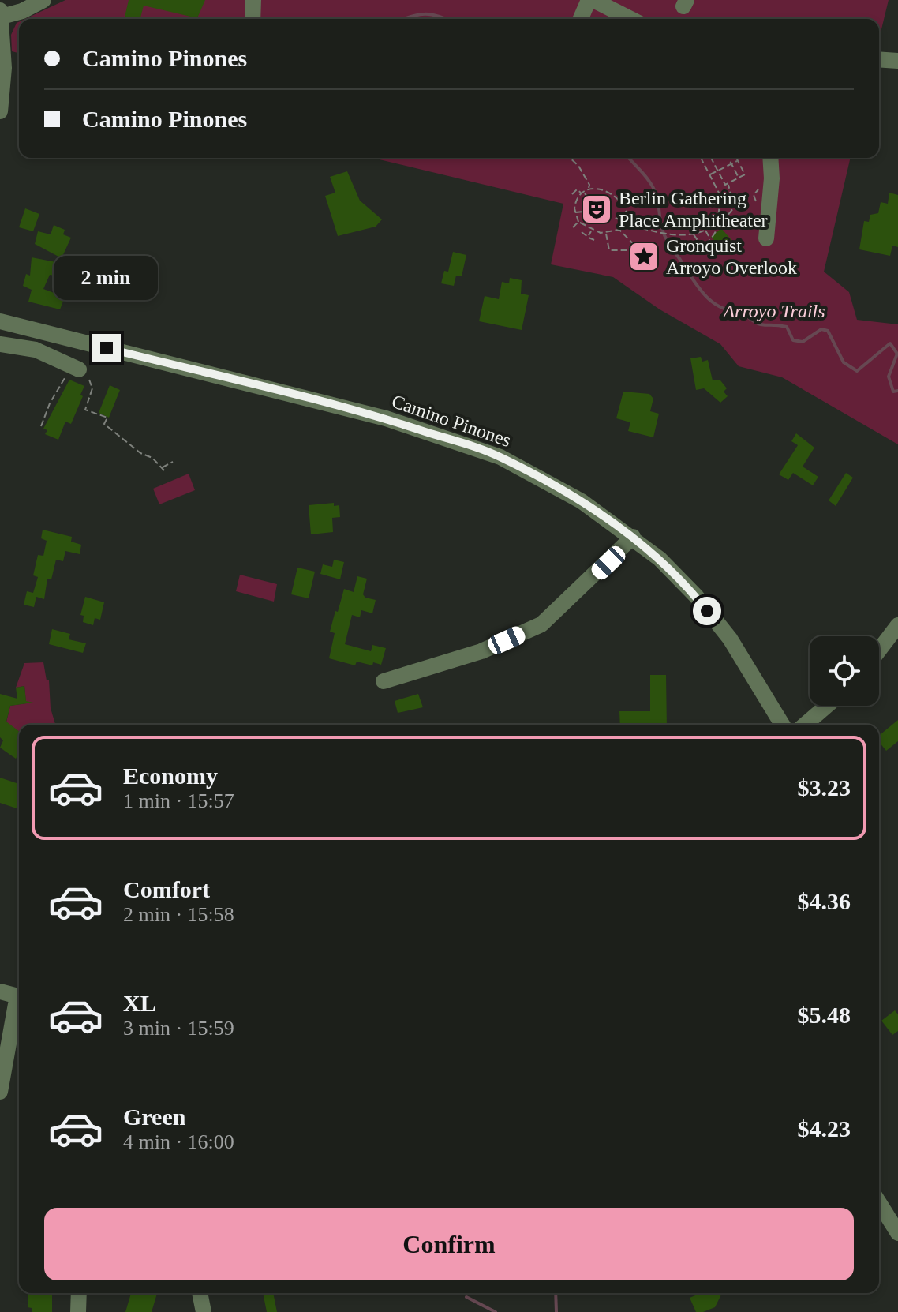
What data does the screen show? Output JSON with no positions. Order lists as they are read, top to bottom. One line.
{"streets":{"street":["Camino Pinones"]},"parks":["Arroyo Trails"],"places":{"theatre":["Berlin Gathering Place Amphitheater"],"place":["Gronquist Arroyo Overlook"]},"page":{"banner":["Camino Pinones","Camino Pinones"],"bubble":"2 min","list":[{"name":"Economy","note":"1 min · 15:57","value":"$3.23"},{"name":"Comfort","note":"2 min · 15:58","value":"$4.36"},{"name":"XL","note":"3 min · 15:59","value":"$5.48"},{"name":"Green","note":"4 min · 16:00","value":"$4.23"}],"buttons":"Confirm"}}
